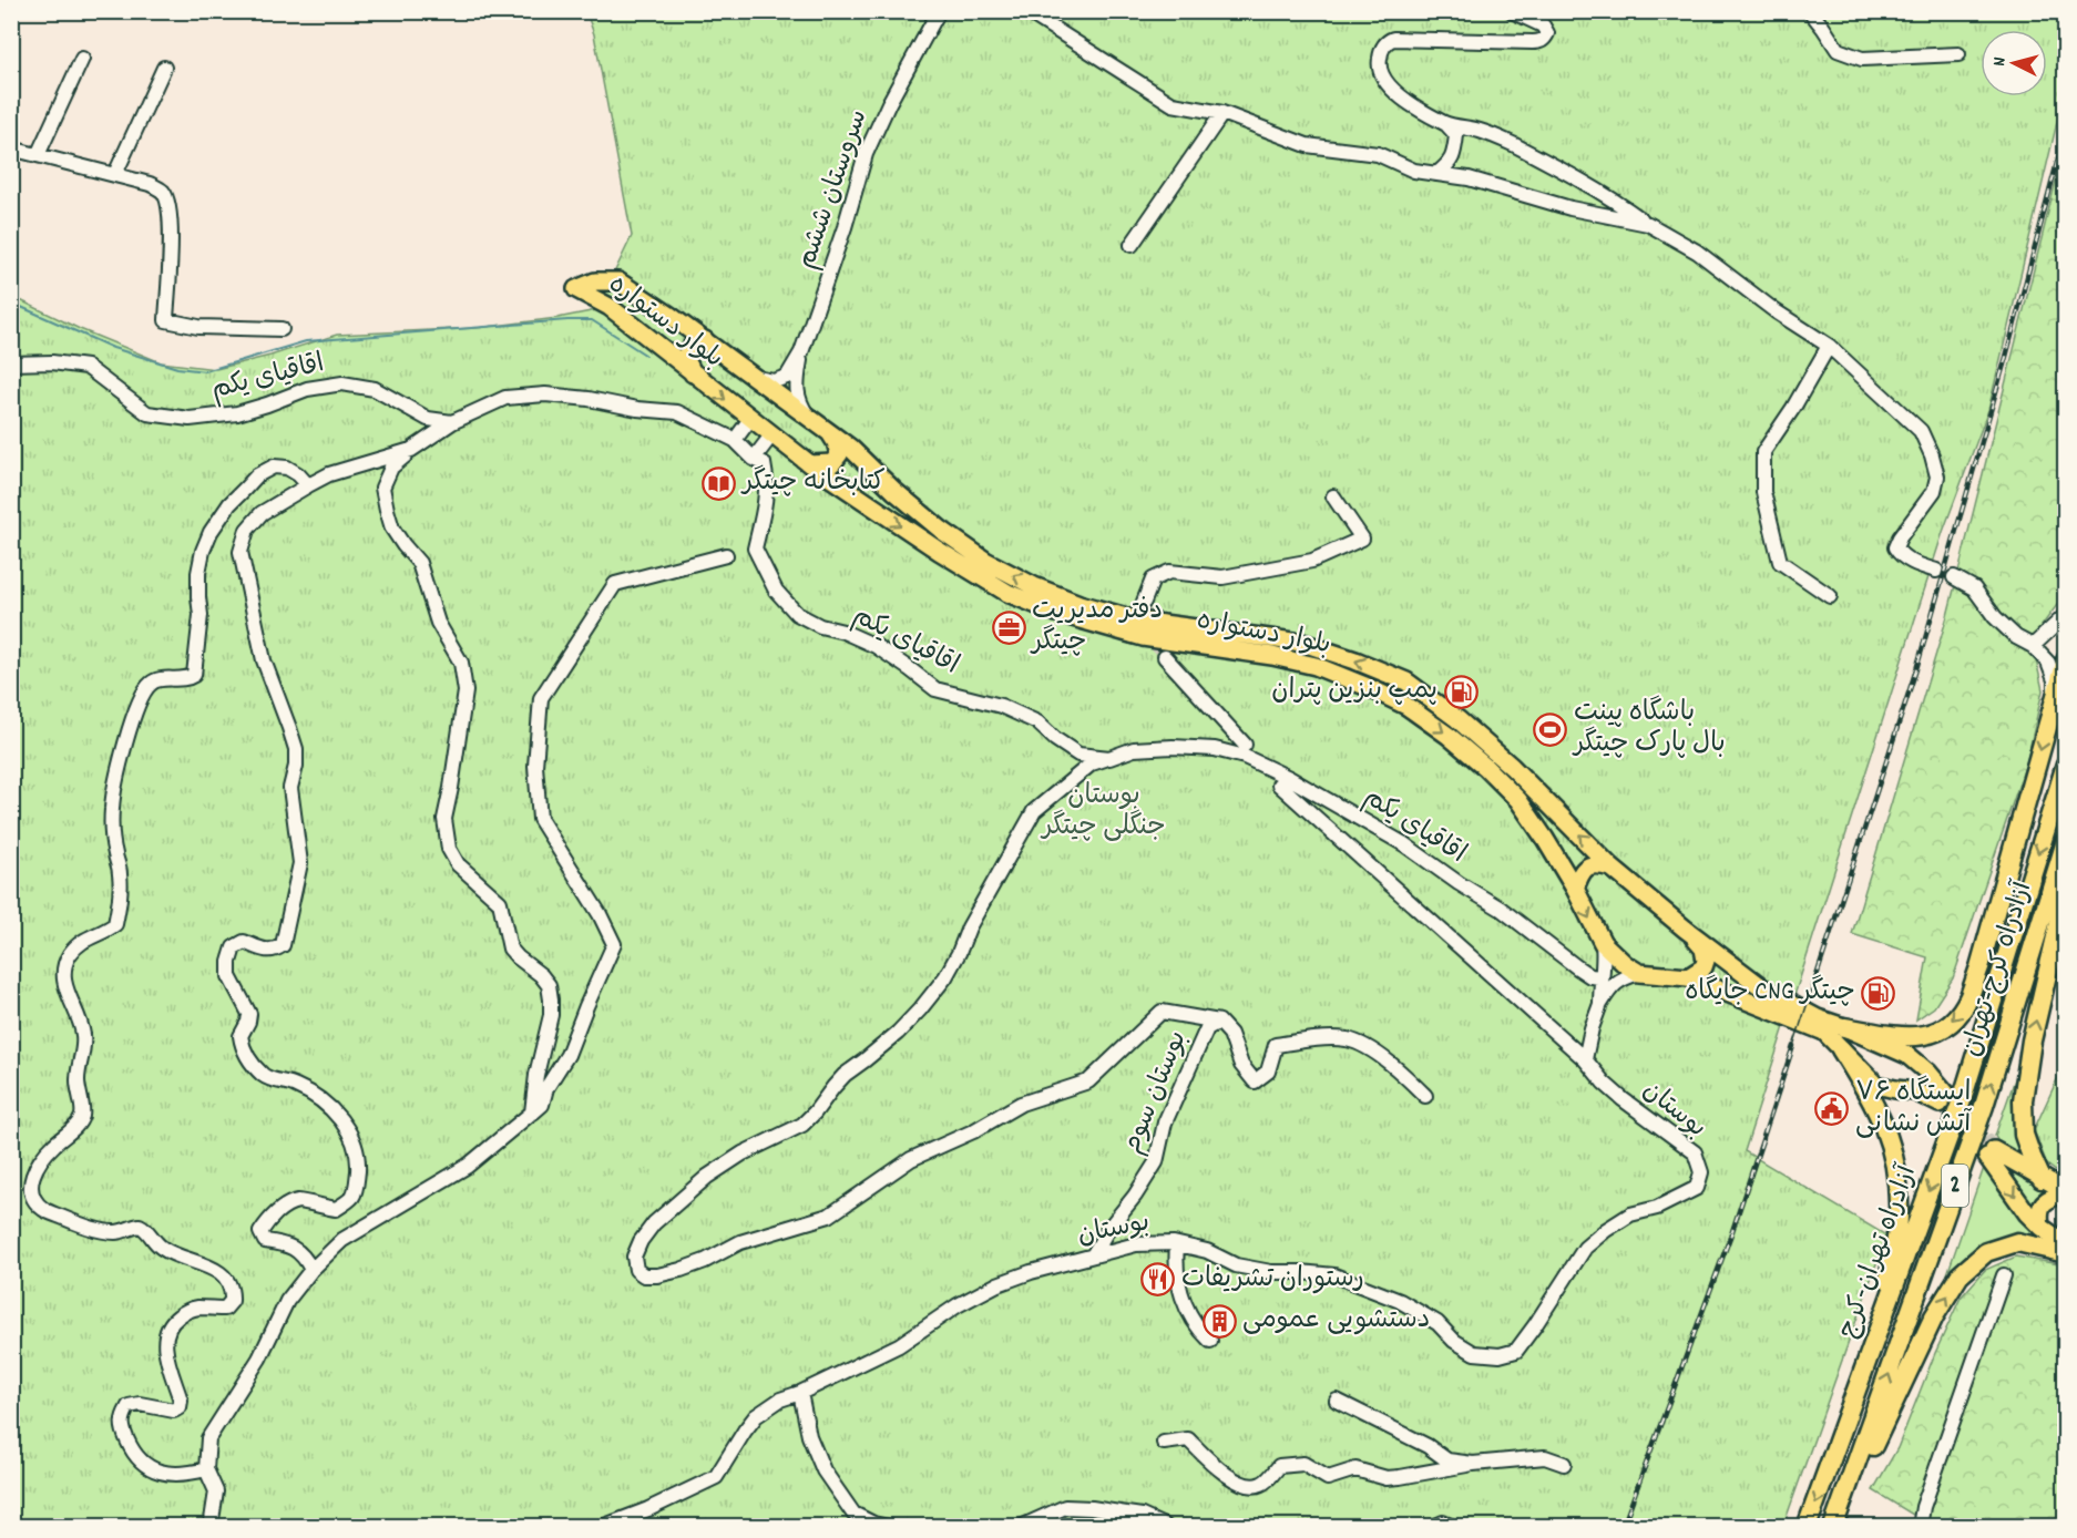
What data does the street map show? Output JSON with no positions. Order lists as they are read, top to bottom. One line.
{"streets":{"highway":["آزادراه کرج-تهران","2","آزادراه تهران-کرج"],"main road":["بلوار دستواره"],"street":["سروستان ششم","اقاقیای یکم","بوستان سوم","بوستان"]},"crossings":[["بوستان سوم","بوستان"]],"parks":["بوستان جنگلی چیتگر"],"places":{"library":["کتابخانه چیتگر"],"office":["دفتر مدیریت چیتگر"],"fuel station":["پمپ بنزین پتران","جایگاه CNG چیتگر"],"sports":["باشگاه پینت بال پارک چیتگر"],"public building":["ایستگاه ۷۶ آتش نشانی"],"restaurant":["رستوران تشریفات"],"building":["دستشویی عمومی"]},"north":"left"}
